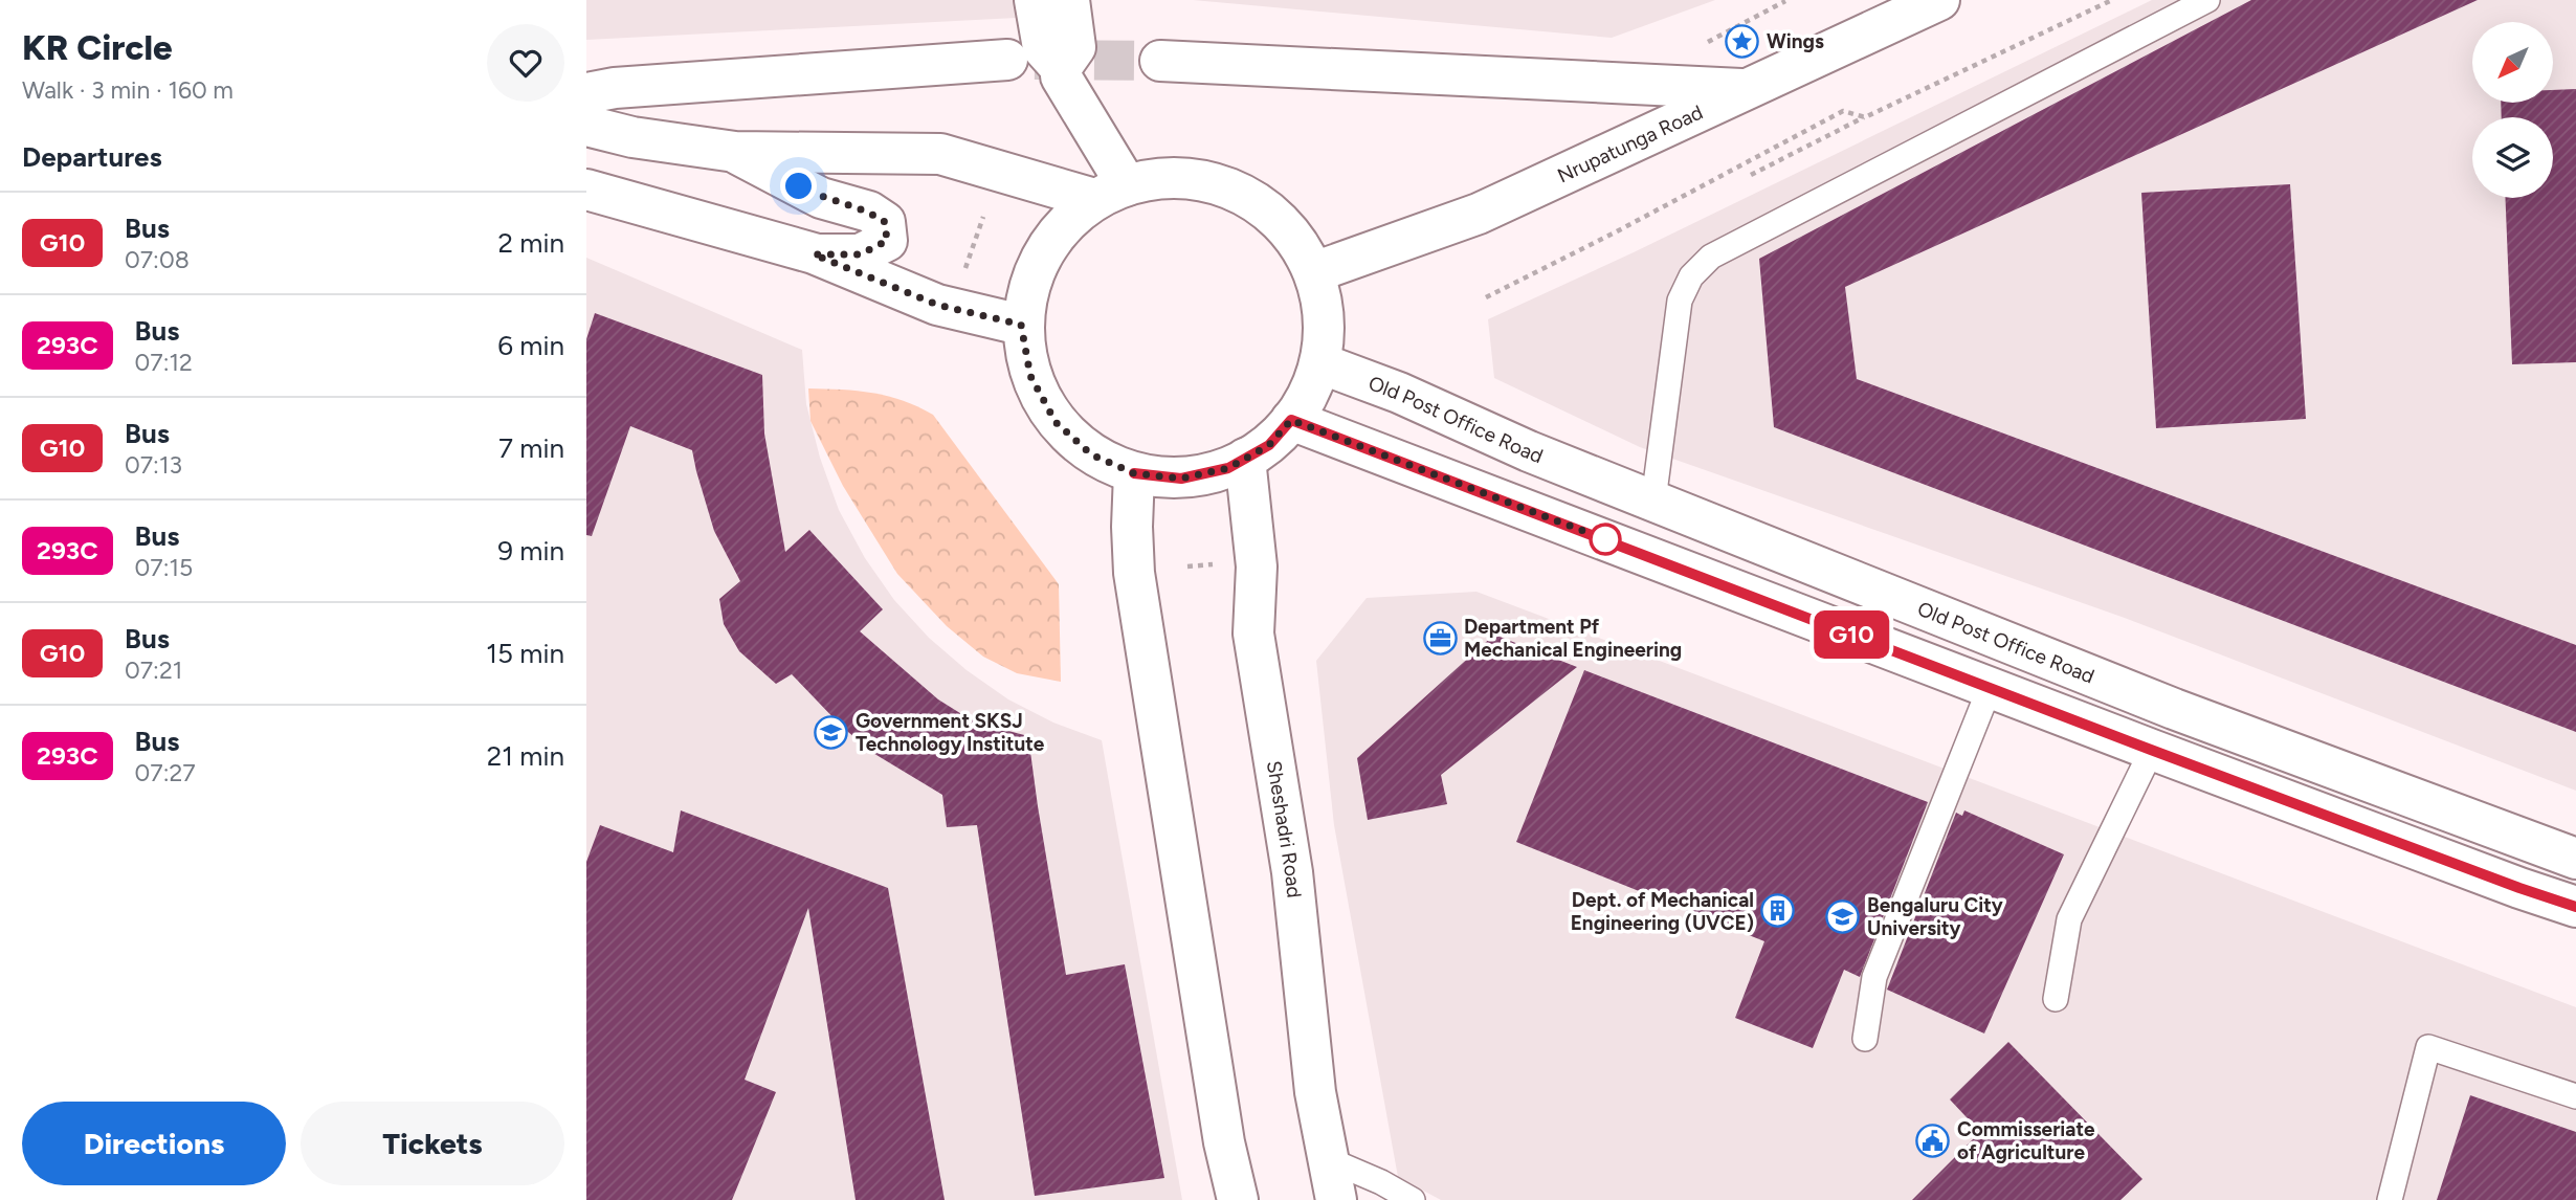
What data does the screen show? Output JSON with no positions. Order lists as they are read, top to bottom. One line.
{"streets":{"main road":["Nrupatunga Road","Old Post Office Road","Sheshadri Road"]},"places":{"place":["Wings"],"office":["Department Pf Mechanical Engineering"],"school or university":["Government SKSJ Technology Institute","Bengaluru City University"],"building":["Dept. of Mechanical Engineering (UVCE)"],"public building":["Commisseriate of Agriculture"]},"lines":["bus line G10"],"north":"bottom left","page":{"heading":[["KR Circle","Walk · 3 min · 160 m"],"Departures"],"on_map":"G10","list":[{"mark":"G10","name":"Bus","note":"07:08","value":"2 min"},{"mark":"293C","name":"Bus","note":"07:12","value":"6 min"},{"mark":"G10","name":"Bus","note":"07:13","value":"7 min"},{"mark":"293C","name":"Bus","note":"07:15","value":"9 min"},{"mark":"G10","name":"Bus","note":"07:21","value":"15 min"},{"mark":"293C","name":"Bus","note":"07:27","value":"21 min"}],"buttons":["Directions","Tickets"]}}
